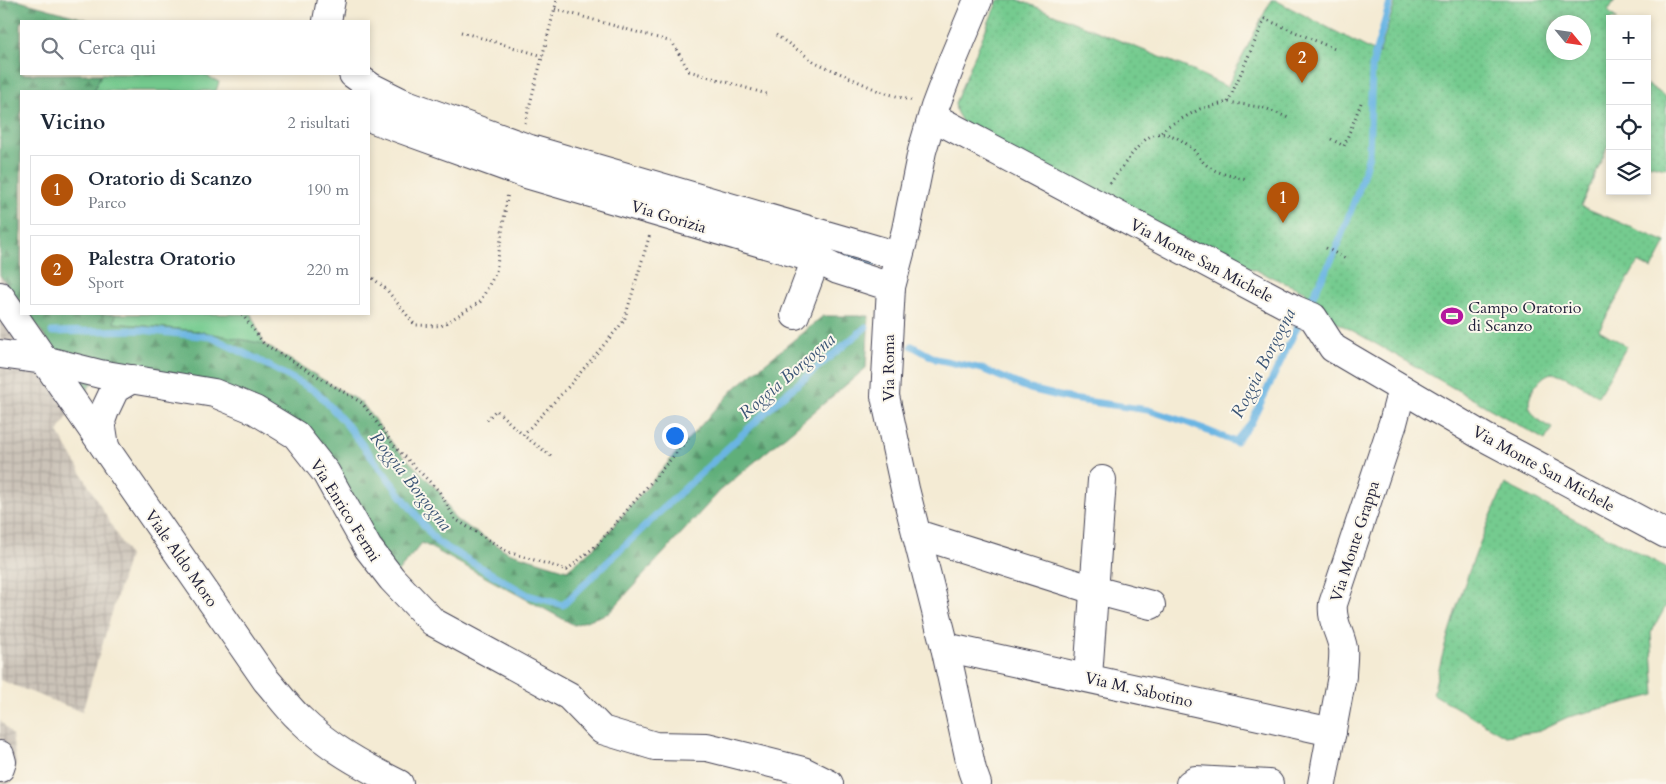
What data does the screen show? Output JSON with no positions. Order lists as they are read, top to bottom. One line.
{"streets":{"street":["Via Gorizia","Via Monte San Michele","Via Roma","Via Enrico Fermi","Via Monte Grappa","Viale Aldo Moro","Via M. Sabotino"]},"crossings":[["Via Gorizia","Via Roma"],["Via Monte San Michele","Via Roma"],["Via Monte San Michele","Via Monte Grappa"],["Via Roma","Via M. Sabotino"],["Via Enrico Fermi","Viale Aldo Moro"],["Via Monte Grappa","Via M. Sabotino"]],"water":["Roggia Borgogna"],"places":{"sports":["Campo Oratorio di Scanzo"]},"north":"bottom right","page":{"map_buttons":["+","−"],"search":"Cerca qui","pins":["2","1"],"heading":["Vicino","2 risultati"],"list":[{"mark":"1","name":"Oratorio di Scanzo","note":"Parco","value":"190 m"},{"mark":"2","name":"Palestra Oratorio","note":"Sport","value":"220 m"}]}}
